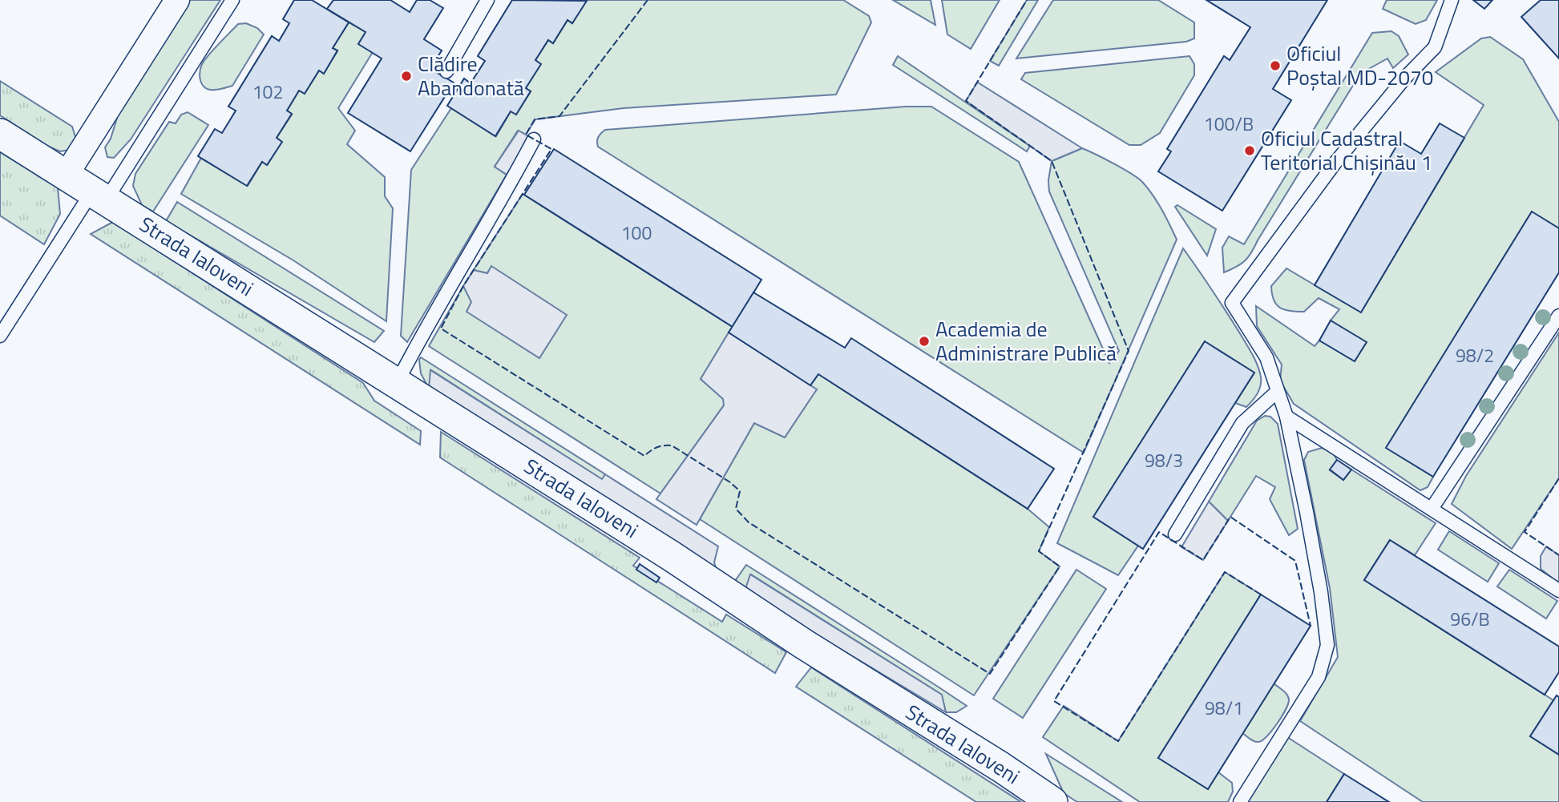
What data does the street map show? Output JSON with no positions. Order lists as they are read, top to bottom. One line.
{"streets":{"street":["Strada Ialoveni"]},"places":["Oficiul Poștal MD-2070","Clădire Abandonată","Oficiul Cadastral Teritorial Chișinău 1","Academia de Administrare Publică"],"house_numbers":["102","100/B","100","98/2","98/3","96/B","98/1"]}
